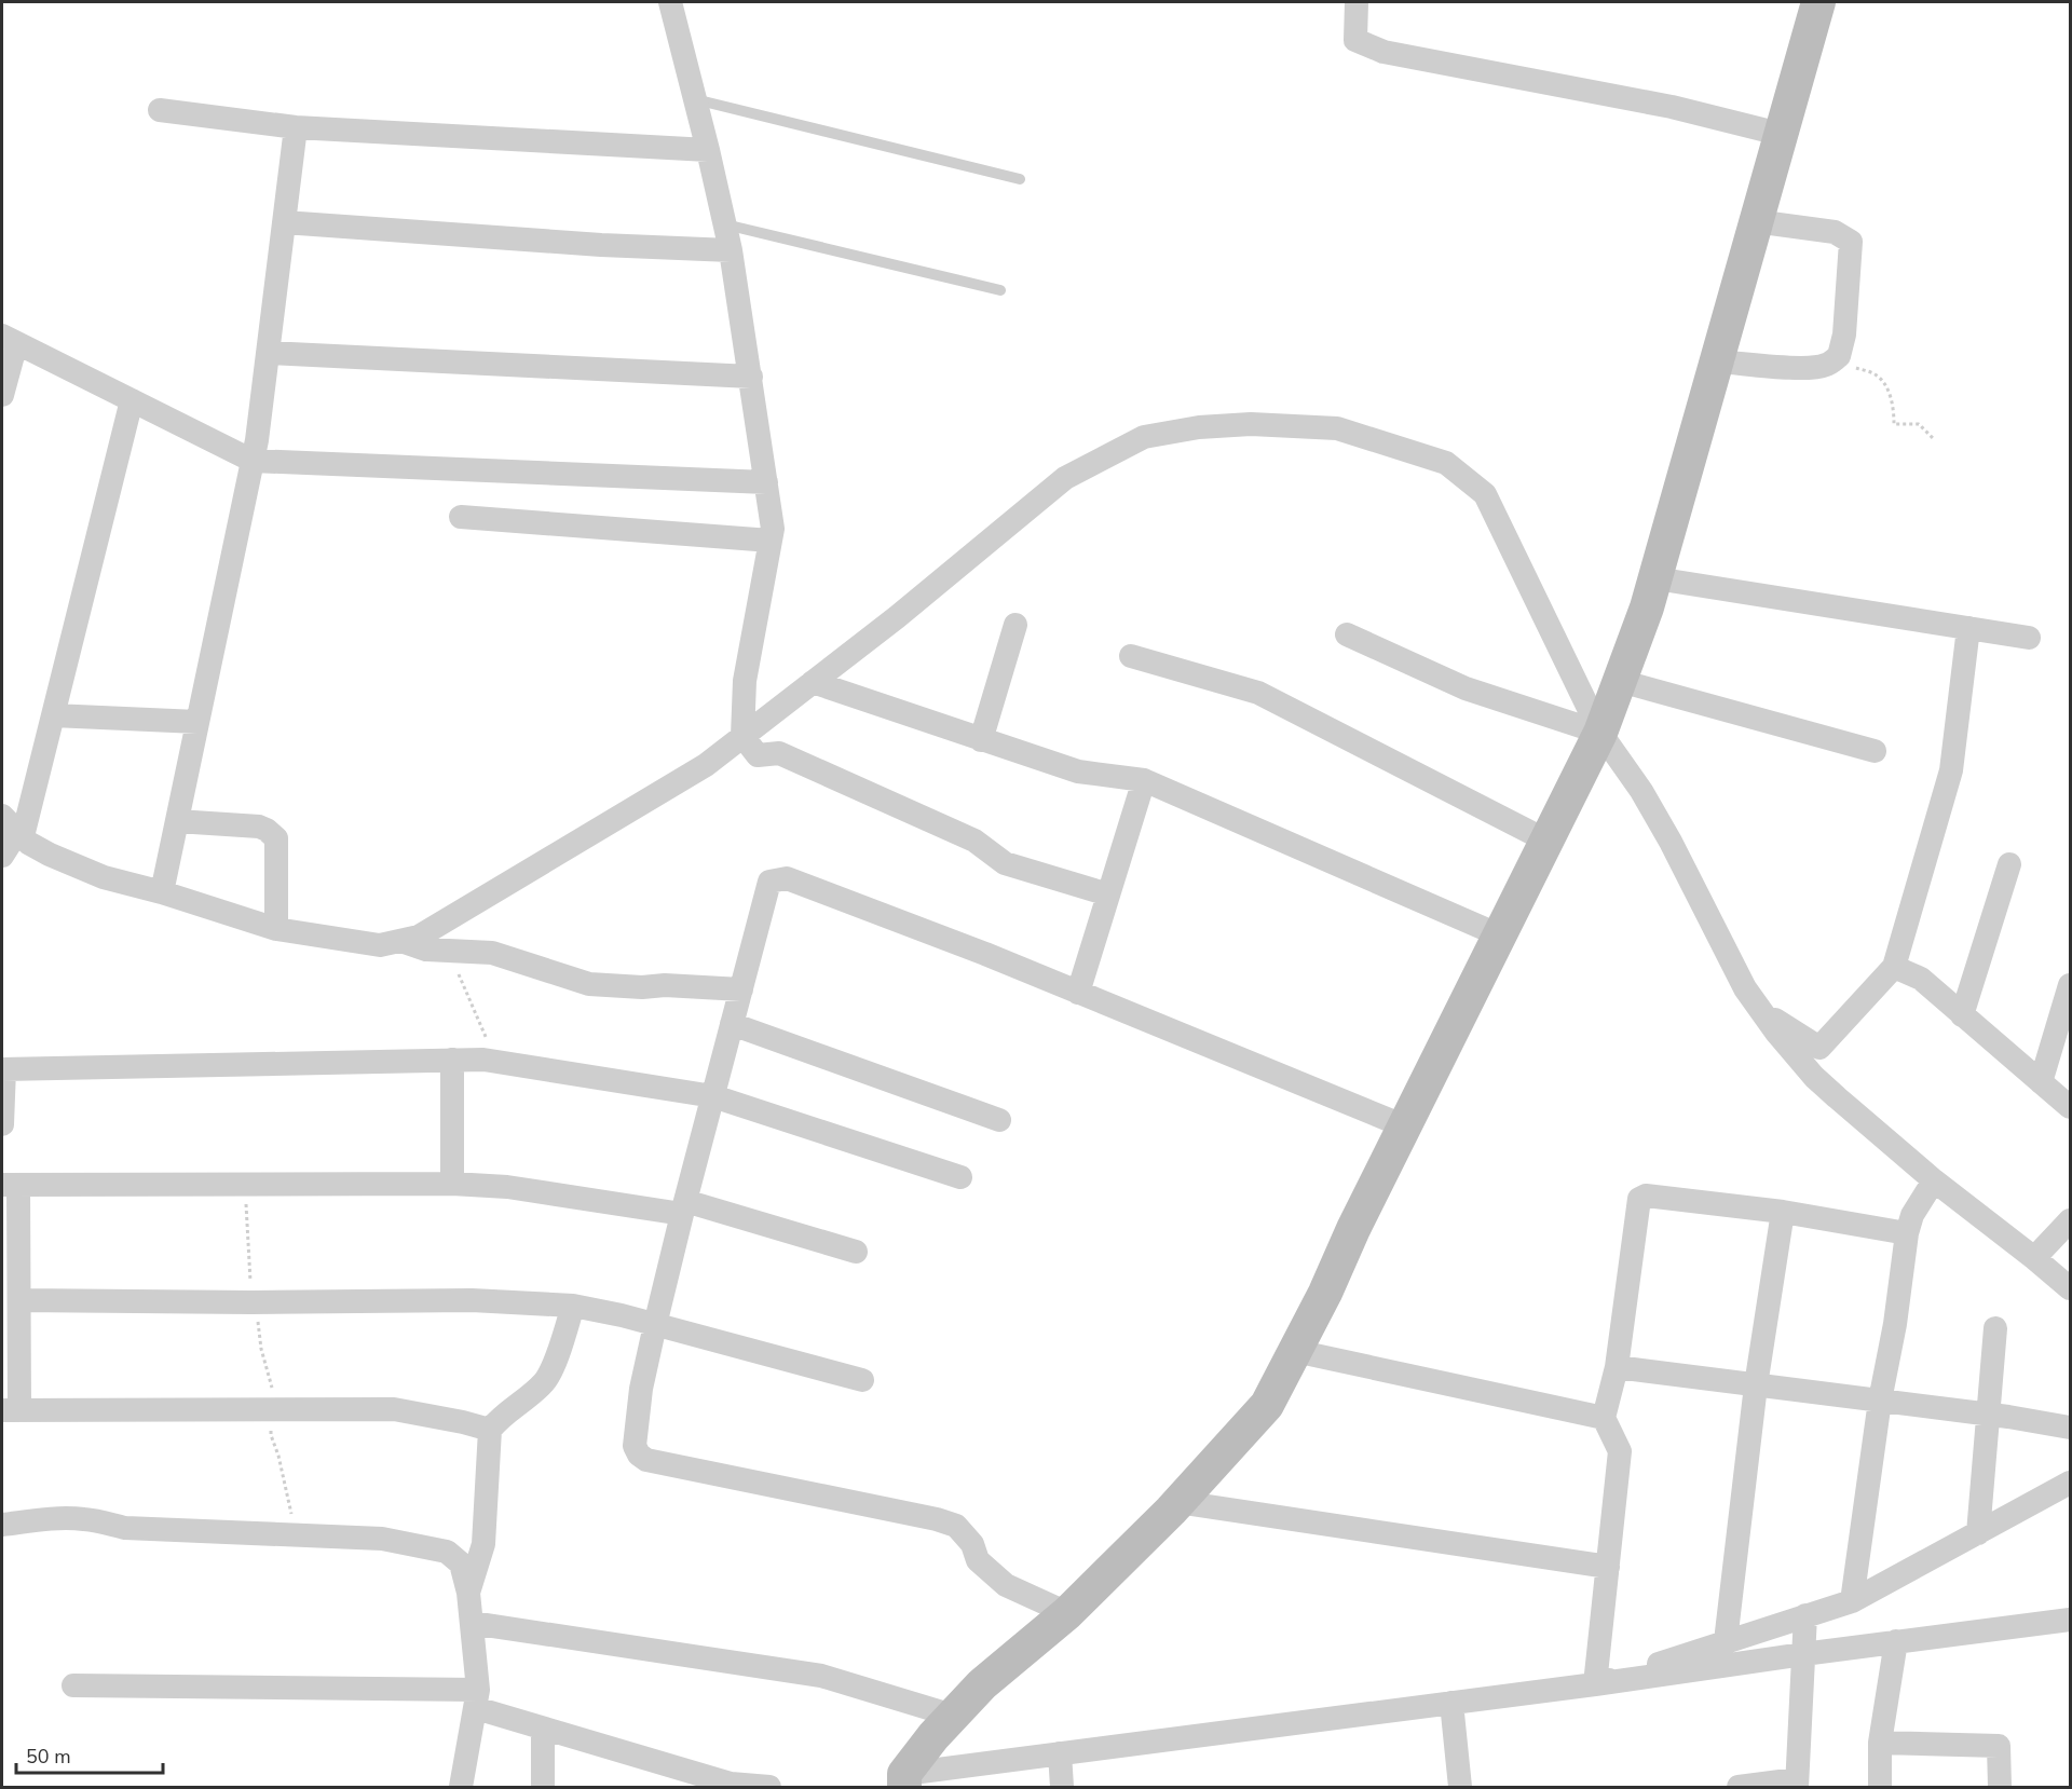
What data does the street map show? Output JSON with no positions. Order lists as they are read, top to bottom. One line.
{"scale_bar":"50 m"}
